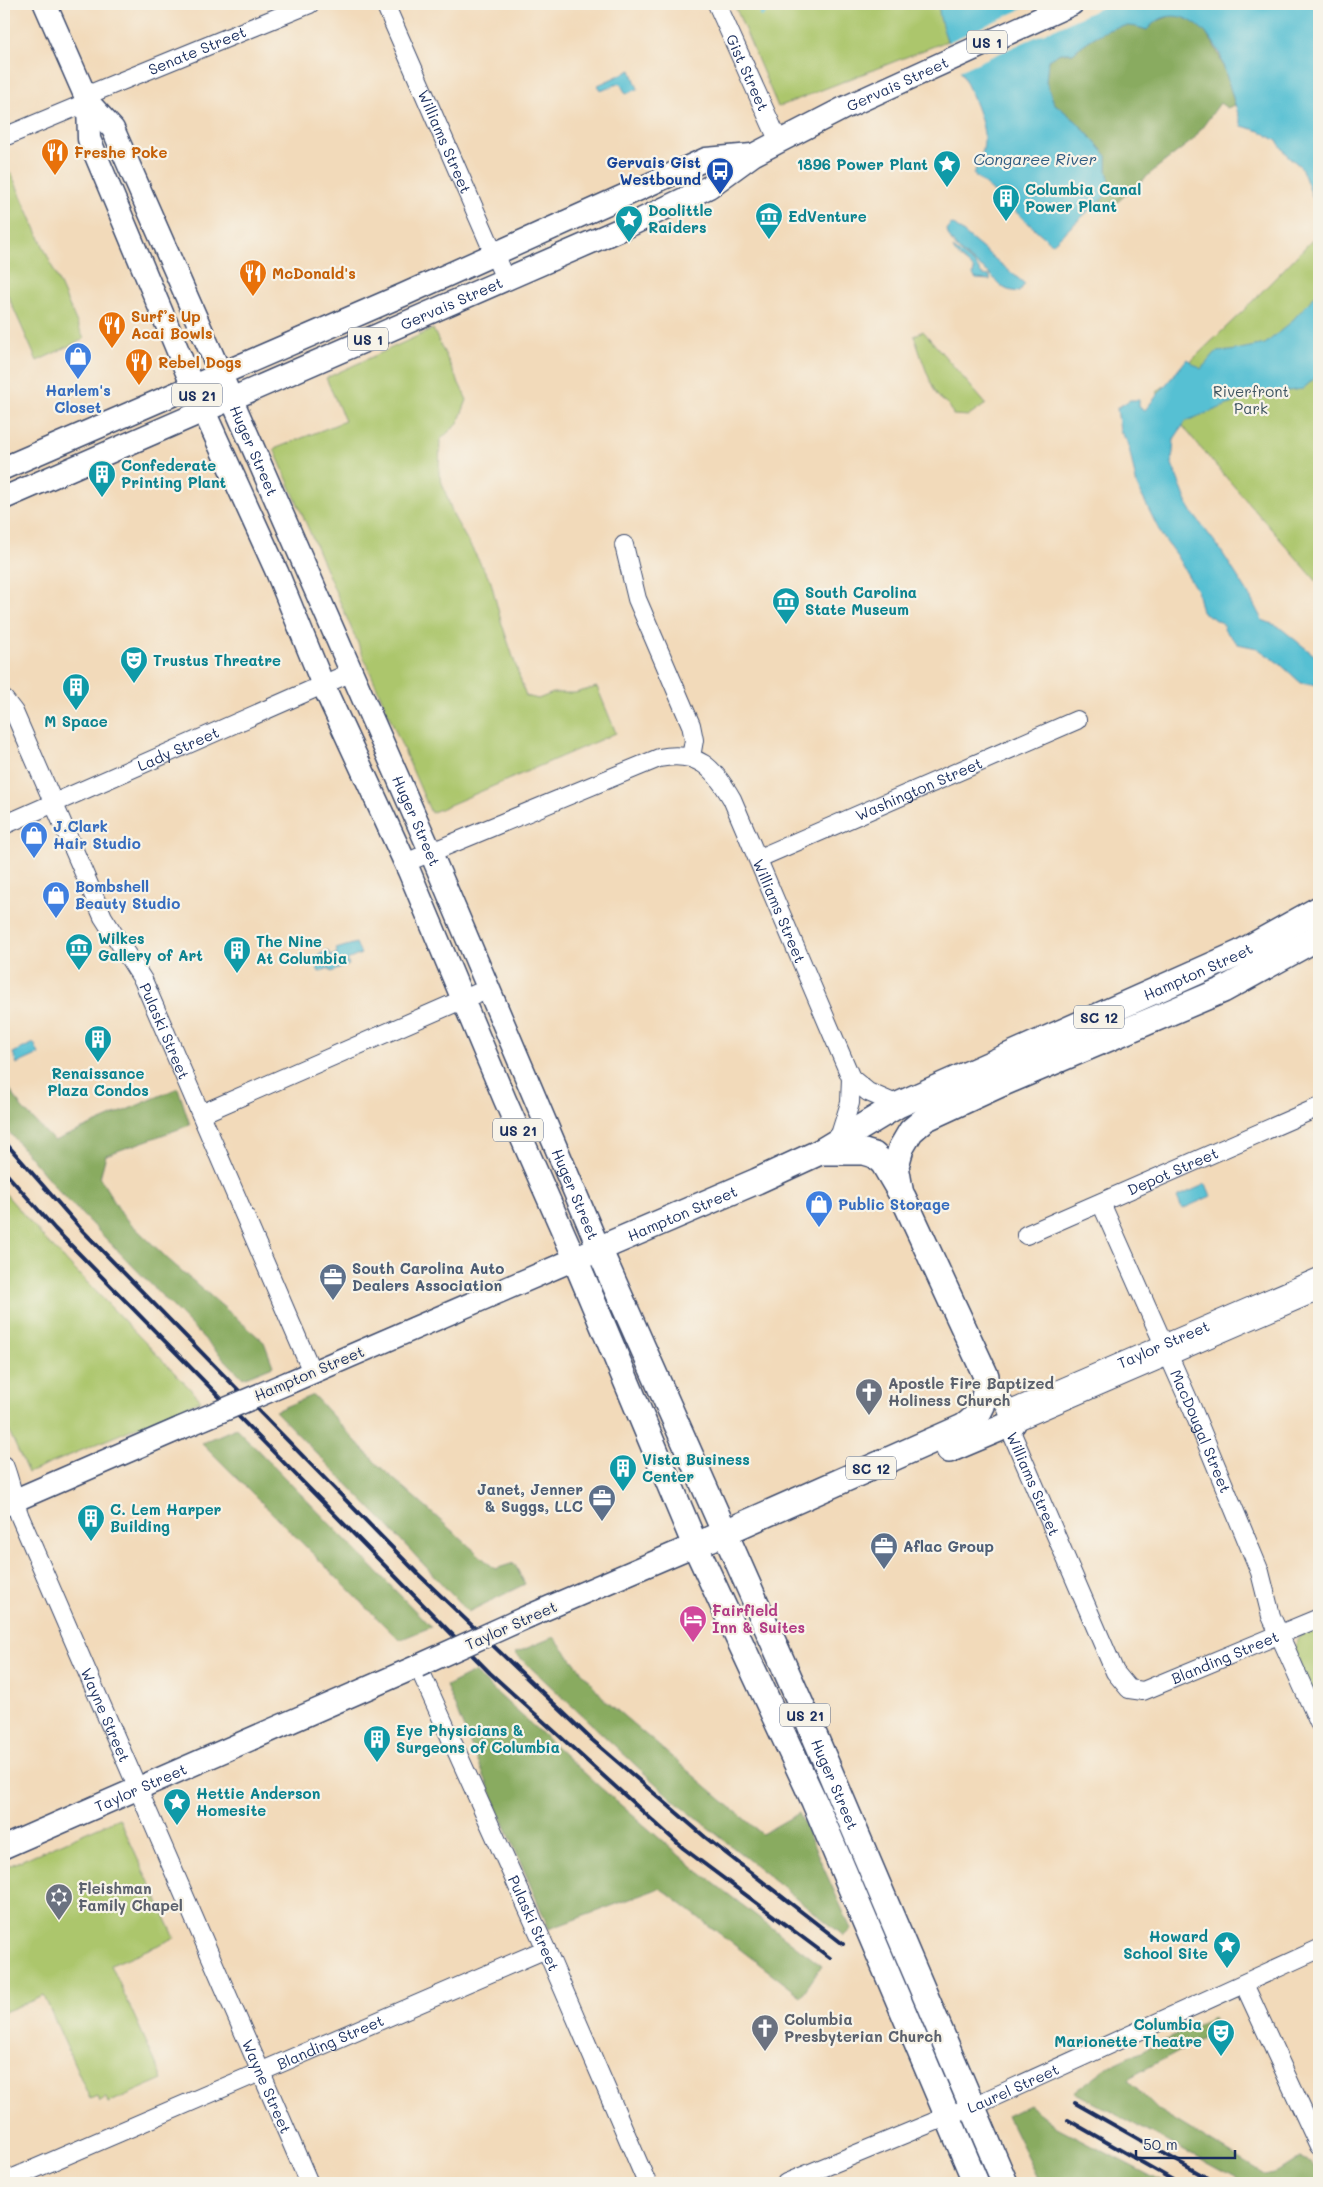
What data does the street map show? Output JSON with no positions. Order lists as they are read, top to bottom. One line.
{"streets":{"highway":["Williams Street","US 21","Huger Street","Hampton Street","SC 12","Taylor Street"],"main road":["US 1","Gervais Street"],"street":["Senate Street","Gist Street","Lady Street","Washington Street","Pulaski Street","Depot Street","MacDougal Street","Blanding Street","Wayne Street","Laurel Street"]},"crossings":[["Senate Street","Huger Street"],["Gist Street","Gervais Street"],["Gervais Street","Williams Street"],["Gervais Street","Huger Street"],["Williams Street","Washington Street"],["Williams Street","Hampton Street"],["Williams Street","Taylor Street"],["Williams Street","Blanding Street"],["Huger Street","Lady Street"],["Huger Street","Hampton Street"],["Huger Street","Taylor Street"],["Huger Street","Laurel Street"],["Lady Street","Pulaski Street"],["Hampton Street","Pulaski Street"],["Hampton Street","Wayne Street"],["Pulaski Street","Taylor Street"],["Pulaski Street","Blanding Street"],["Depot Street","MacDougal Street"],["Taylor Street","MacDougal Street"],["Taylor Street","Wayne Street"],["MacDougal Street","Blanding Street"],["Blanding Street","Wayne Street"]],"water":["Congaree River"],"parks":["Riverfront Park"],"places":{"restaurant":["Freshe Poke","McDonald's","Surf’s Up Acai Bowls","Rebel Dogs"],"place":["1896 Power Plant","Doolittle Raiders","Hettie Anderson Homesite","Howard School Site"],"bus stop":["Gervais Gist Westbound"],"building":["Columbia Canal Power Plant","Confederate Printing Plant","M Space","The Nine At Columbia","Renaissance Plaza Condos","Vista Business Center","C. Lem Harper Building","Eye Physicians & Surgeons of Columbia"],"museum":["EdVenture","South Carolina State Museum","Wilkes Gallery of Art"],"shop":["Harlem's Closet","J.Clark Hair Studio","Bombshell Beauty Studio","Public Storage"],"theatre":["Trustus Threatre","Columbia Marionette Theatre"],"office":["South Carolina Auto Dealers Association","Janet, Jenner & Suggs, LLC","Aflac Group"],"church":["Apostle Fire Baptized Holiness Church","Columbia Presbyterian Church"],"hotel":["Fairfield Inn & Suites"],"synagogue":["Fleishman Family Chapel"]},"scale_bar":"50 m"}
